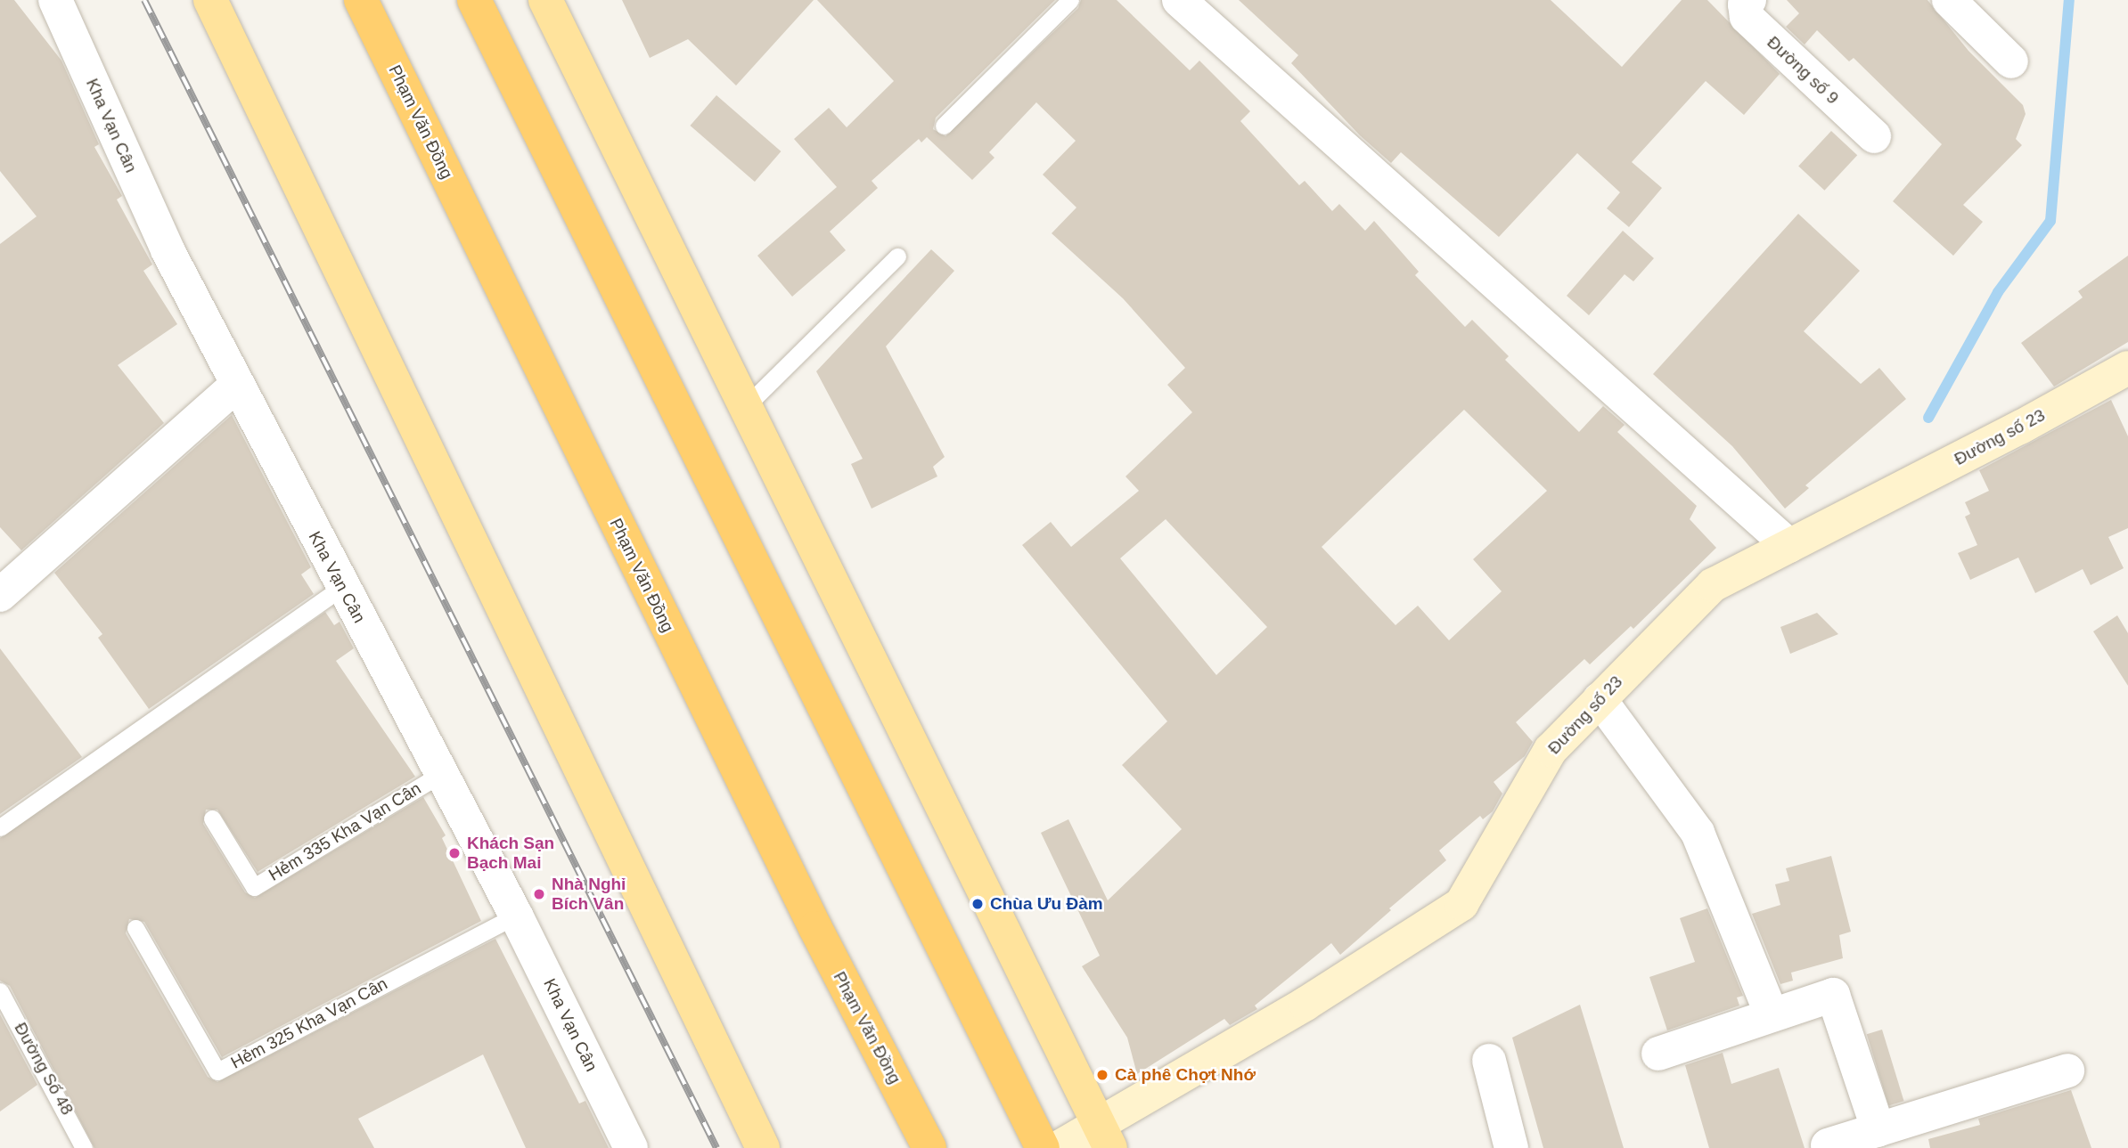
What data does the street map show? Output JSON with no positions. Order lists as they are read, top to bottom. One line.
{"streets":{"highway":["Phạm Văn Đồng"],"street":["Đường số 9","Kha Vạn Cân","Đường số 23"],"lane":["Hẻm 335 Kha Vạn Cân","Hẻm 325 Kha Vạn Cân","Đường Số 48"]},"crossings":[["Kha Vạn Cân","Hẻm 335 Kha Vạn Cân"],["Kha Vạn Cân","Hẻm 325 Kha Vạn Cân"]],"places":["Khách Sạn Bạch Mai","Nhà Nghỉ Bích Vân","Chùa Ưu Đàm","Cà phê Chợt Nhớ"]}
